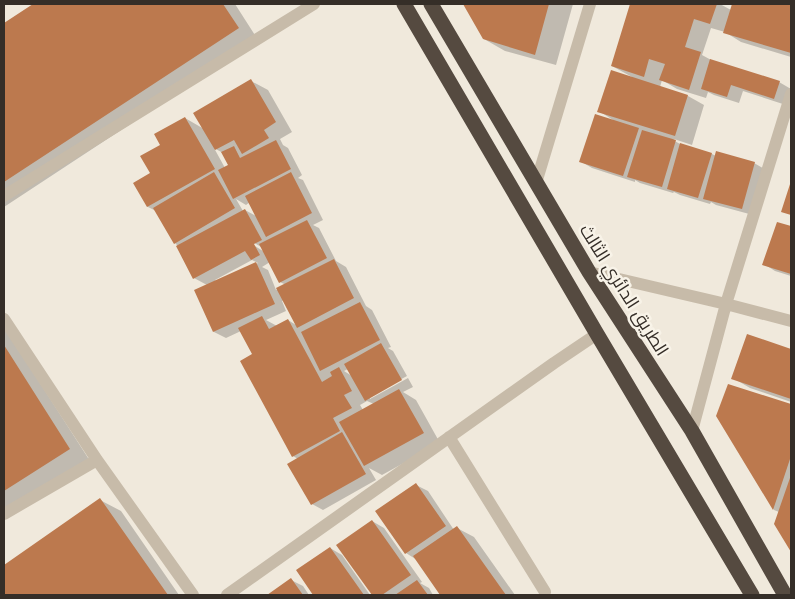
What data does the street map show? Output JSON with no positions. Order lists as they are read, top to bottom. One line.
{"streets":{"highway":["الطريق الدائري الثالث"]}}
